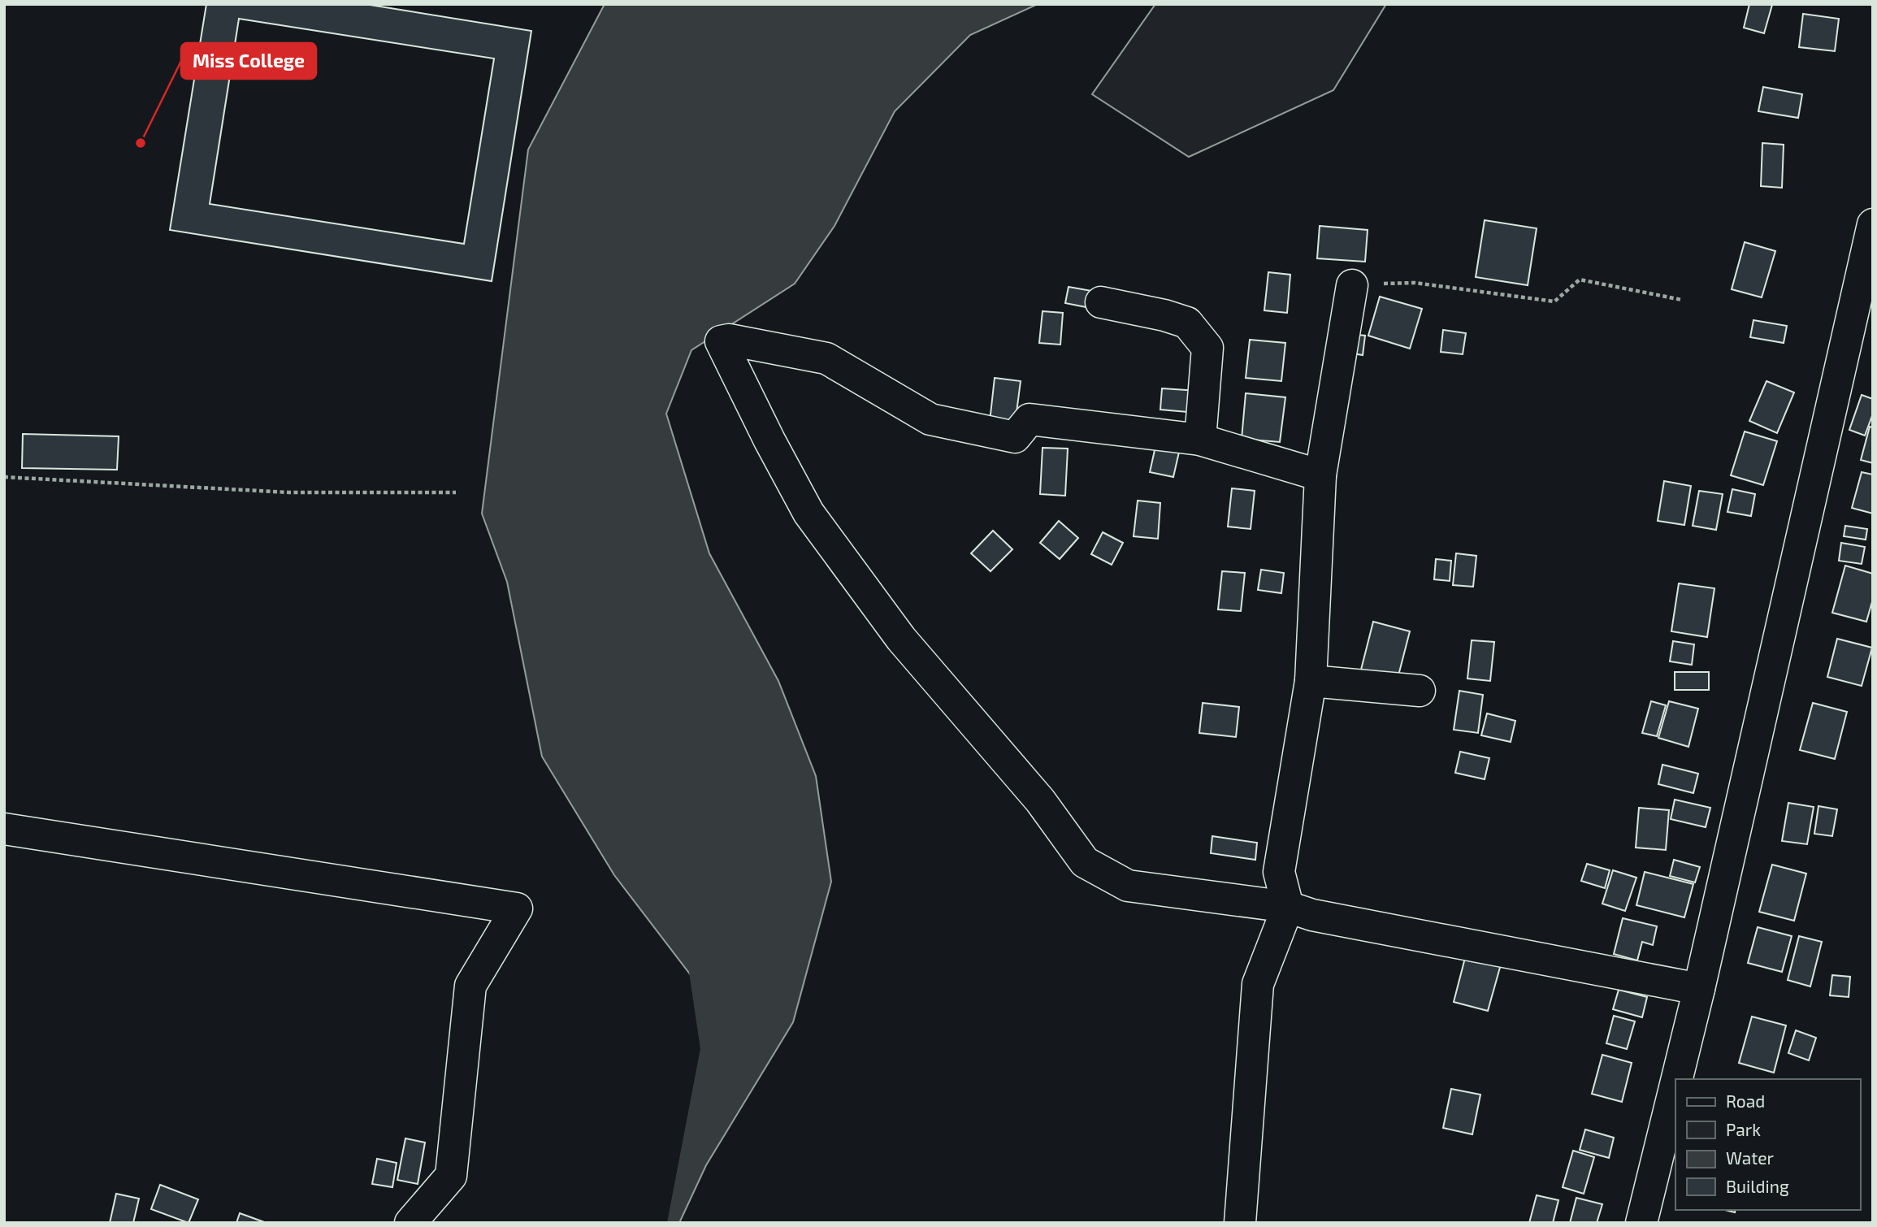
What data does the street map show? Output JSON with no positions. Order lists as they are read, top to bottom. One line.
{"places":["Miss College"],"legend":["Road","Park","Water","Building"]}
